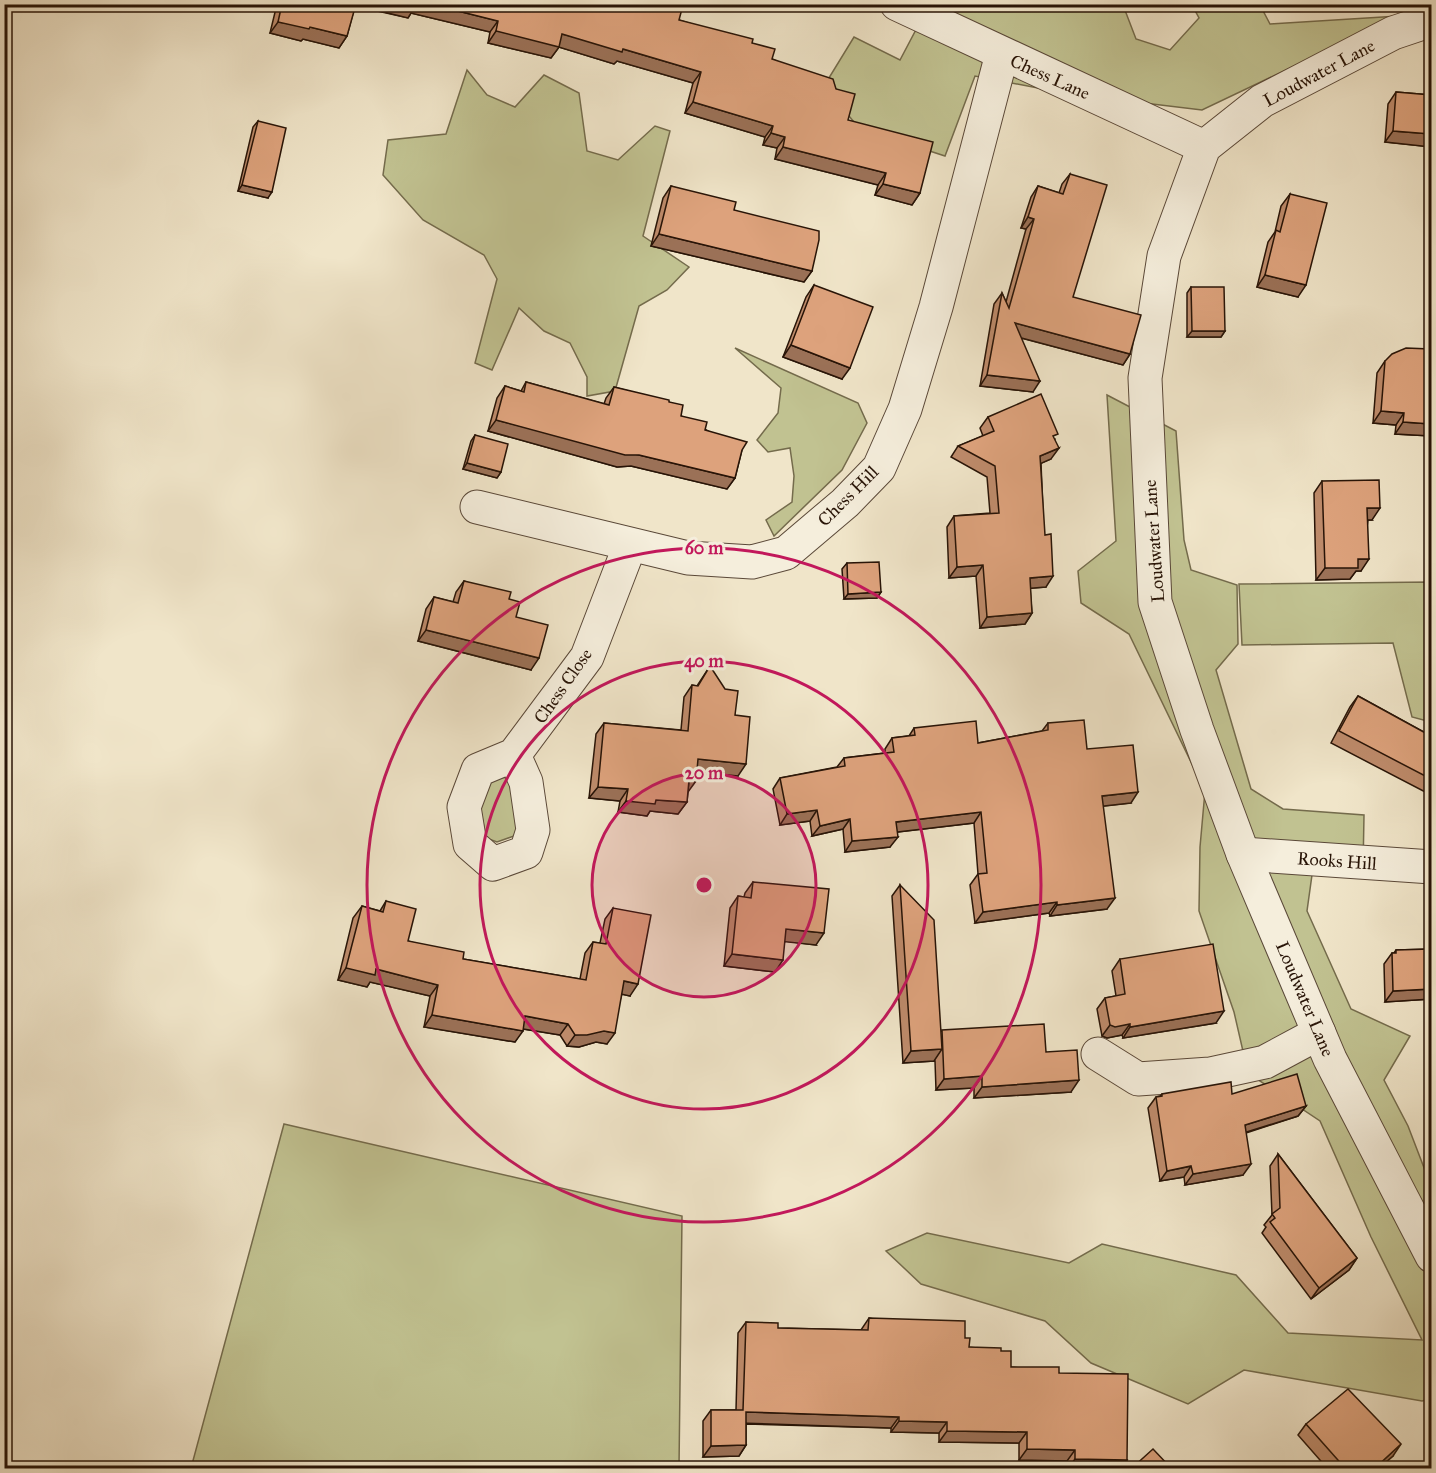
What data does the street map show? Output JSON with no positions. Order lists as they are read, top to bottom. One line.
{"streets":{"street":["Loudwater Lane","Chess Lane","Chess Hill","Chess Close","Rooks Hill"]},"crossings":[["Loudwater Lane","Chess Lane"],["Loudwater Lane","Rooks Hill"],["Chess Lane","Chess Hill"],["Chess Hill","Chess Close"]],"rings":["60 m","40 m","20 m"]}
